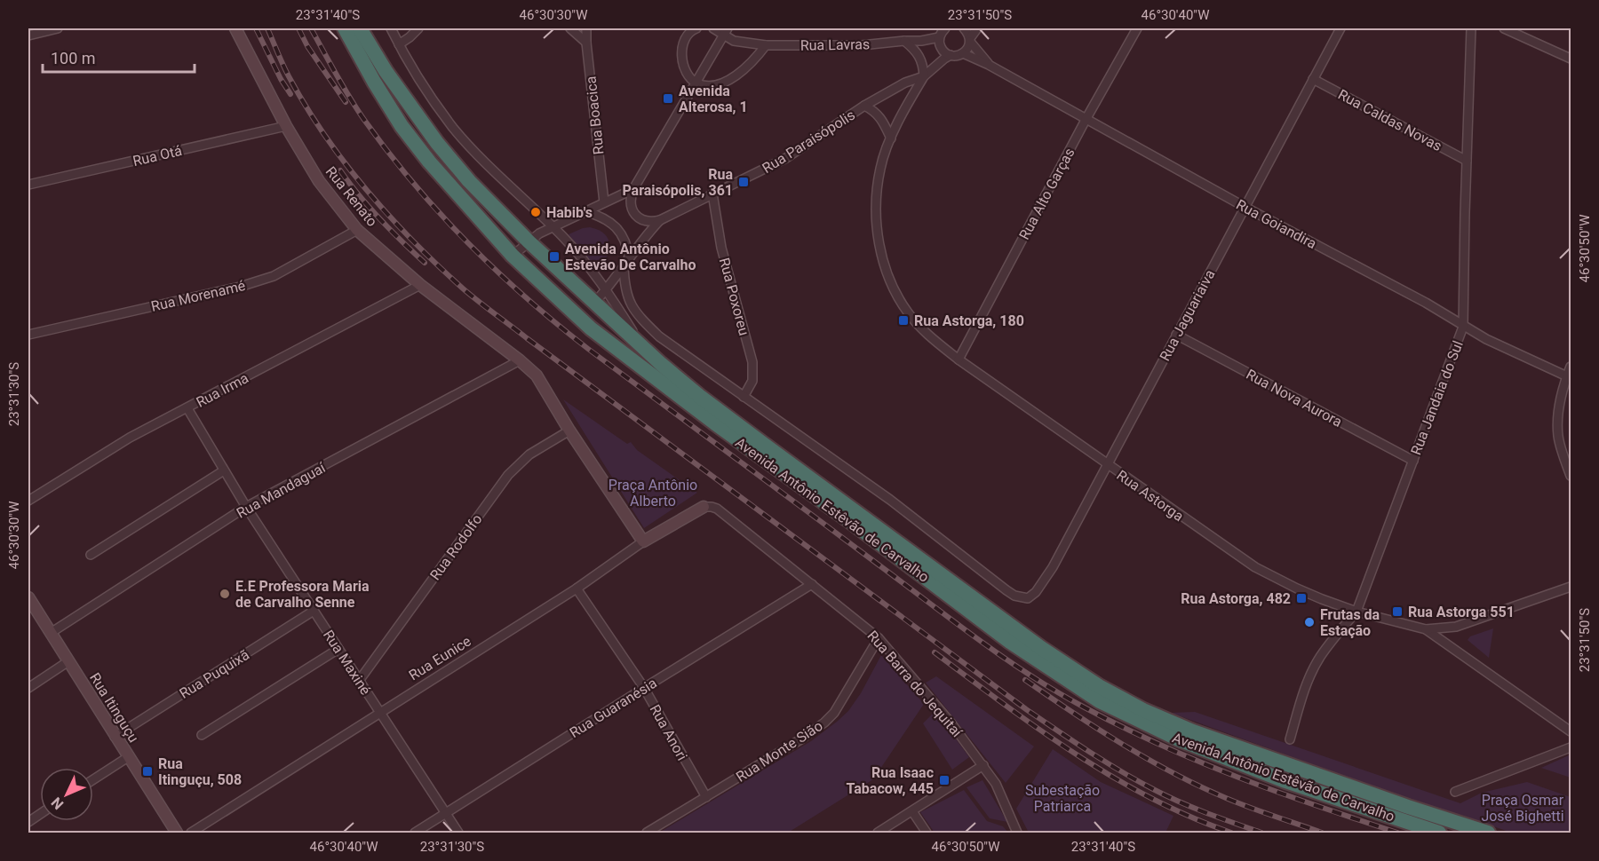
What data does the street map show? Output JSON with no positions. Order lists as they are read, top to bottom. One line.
{"streets":{"highway":["Avenida Antônio Estêvão de Carvalho"],"street":["Rua Lavras","Rua Boacica","Rua Caldas Novas","Rua Paraisópolis","Rua Otá","Rua Alto Garças","Rua Renato","Rua Goiandira","Rua Morenamé","Rua Poxoreu","Rua Jaguariaiva","Rua Irma","Rua Nova Aurora","Rua Jandaia do Sul","Rua Mandaguaí","Rua Astorga","Rua Rodolfo","Rua Eunice","Rua Maxiné","Rua Puquixã","Rua Barra do Jequitaí","Rua Itinguçu","Rua Guaranésia","Rua Anori","Rua Monte Sião"]},"crossings":[["Rua Caldas Novas","Rua Jaguariaiva"],["Rua Caldas Novas","Rua Jandaia do Sul"],["Rua Paraisópolis","Rua Poxoreu"],["Rua Paraisópolis","Rua Astorga"],["Rua Otá","Rua Renato"],["Rua Alto Garças","Rua Goiandira"],["Rua Alto Garças","Rua Astorga"],["Rua Renato","Rua Morenamé"],["Rua Renato","Rua Irma"],["Rua Renato","Rua Mandaguaí"],["Rua Goiandira","Rua Jaguariaiva"],["Rua Goiandira","Rua Jandaia do Sul"],["Rua Poxoreu","Rua Jaguariaiva"],["Rua Jaguariaiva","Rua Nova Aurora"],["Rua Jaguariaiva","Rua Astorga"],["Rua Irma","Rua Maxiné"],["Rua Nova Aurora","Rua Jandaia do Sul"],["Rua Jandaia do Sul","Rua Astorga"],["Rua Mandaguaí","Rua Maxiné"],["Rua Mandaguaí","Rua Itinguçu"],["Rua Rodolfo","Rua Maxiné"],["Rua Eunice","Rua Maxiné"],["Rua Eunice","Rua Barra do Jequitaí"],["Rua Eunice","Rua Anori"],["Rua Maxiné","Rua Puquixã"],["Rua Maxiné","Rua Guaranésia"],["Rua Puquixã","Rua Itinguçu"],["Rua Barra do Jequitaí","Rua Guaranésia"],["Rua Barra do Jequitaí","Rua Monte Sião"],["Rua Guaranésia","Rua Anori"],["Rua Anori","Rua Monte Sião"]],"parks":["Praça Antônio Alberto","Subestação Patriarca","Praça Osmar José Bighetti"],"places":{"transit":["Avenida Alterosa, 1","Rua Paraisópolis, 361","Avenida Antônio Estevão De Carvalho","Rua Astorga, 180","Rua Astorga, 482","Rua Astorga 551","Rua Itinguçu, 508","Rua Isaac Tabacow, 445"],"other":["Habib's","E.E Professora Maria de Carvalho Senne","Frutas da Estação"]},"scale_bar":"100 m","north":"bottom left","coordinates":["23°31'40\"S","46°30'30\"W","23°31'50\"S","46°30'40\"W","46°30'50\"W","23°31'30\"S"]}
